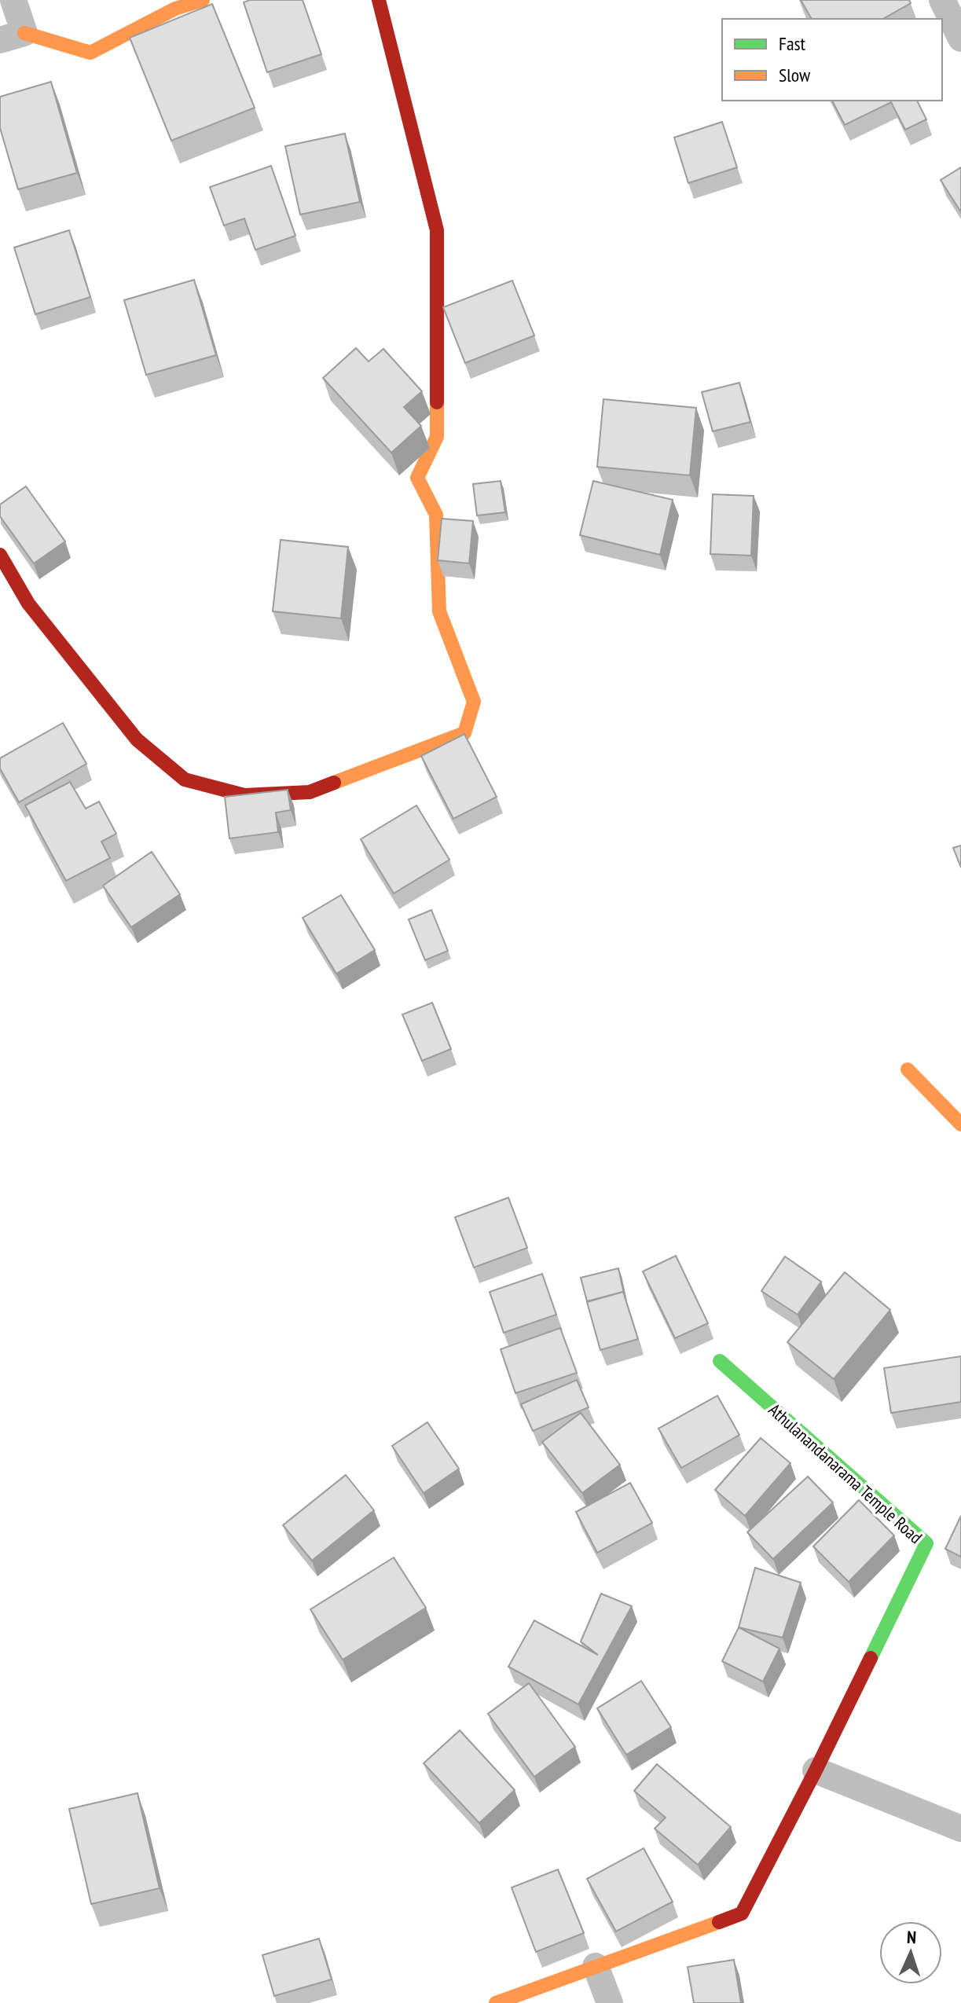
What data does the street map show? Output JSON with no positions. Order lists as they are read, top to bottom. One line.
{"streets":{"street":["Athulanandanarama Temple Road"]},"legend":["Fast","Slow"],"north":"top"}
